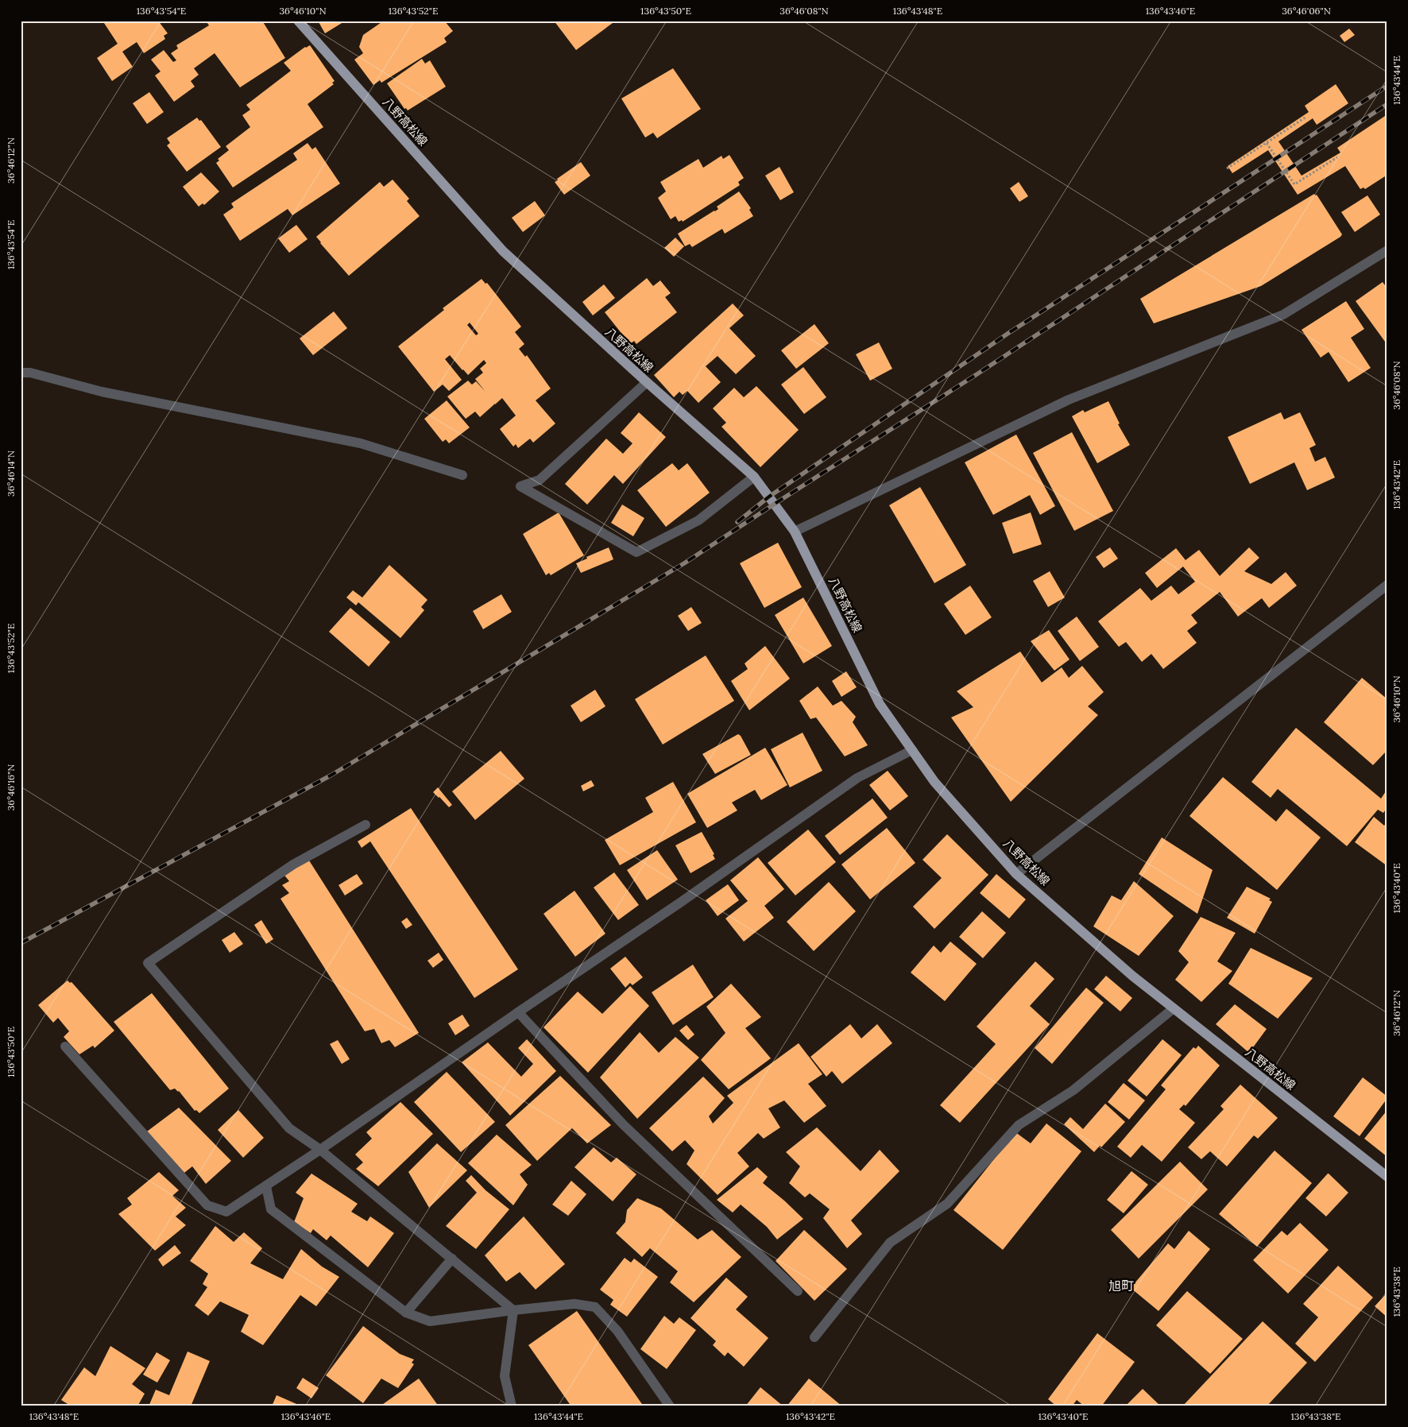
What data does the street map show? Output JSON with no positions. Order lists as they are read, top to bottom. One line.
{"streets":{"main road":["八野高松線"]},"districts":["旭町"],"coordinates":["136°43'54\"E","36°46'10\"N","136°43'52\"E","136°43'50\"E","36°46'08\"N","136°43'48\"E","136°43'46\"E","36°46'06\"N","136°43'44\"E","36°46'12\"N","36°46'14\"N","136°43'42\"E","36°46'16\"N","136°43'40\"E","136°43'38\"E"]}
